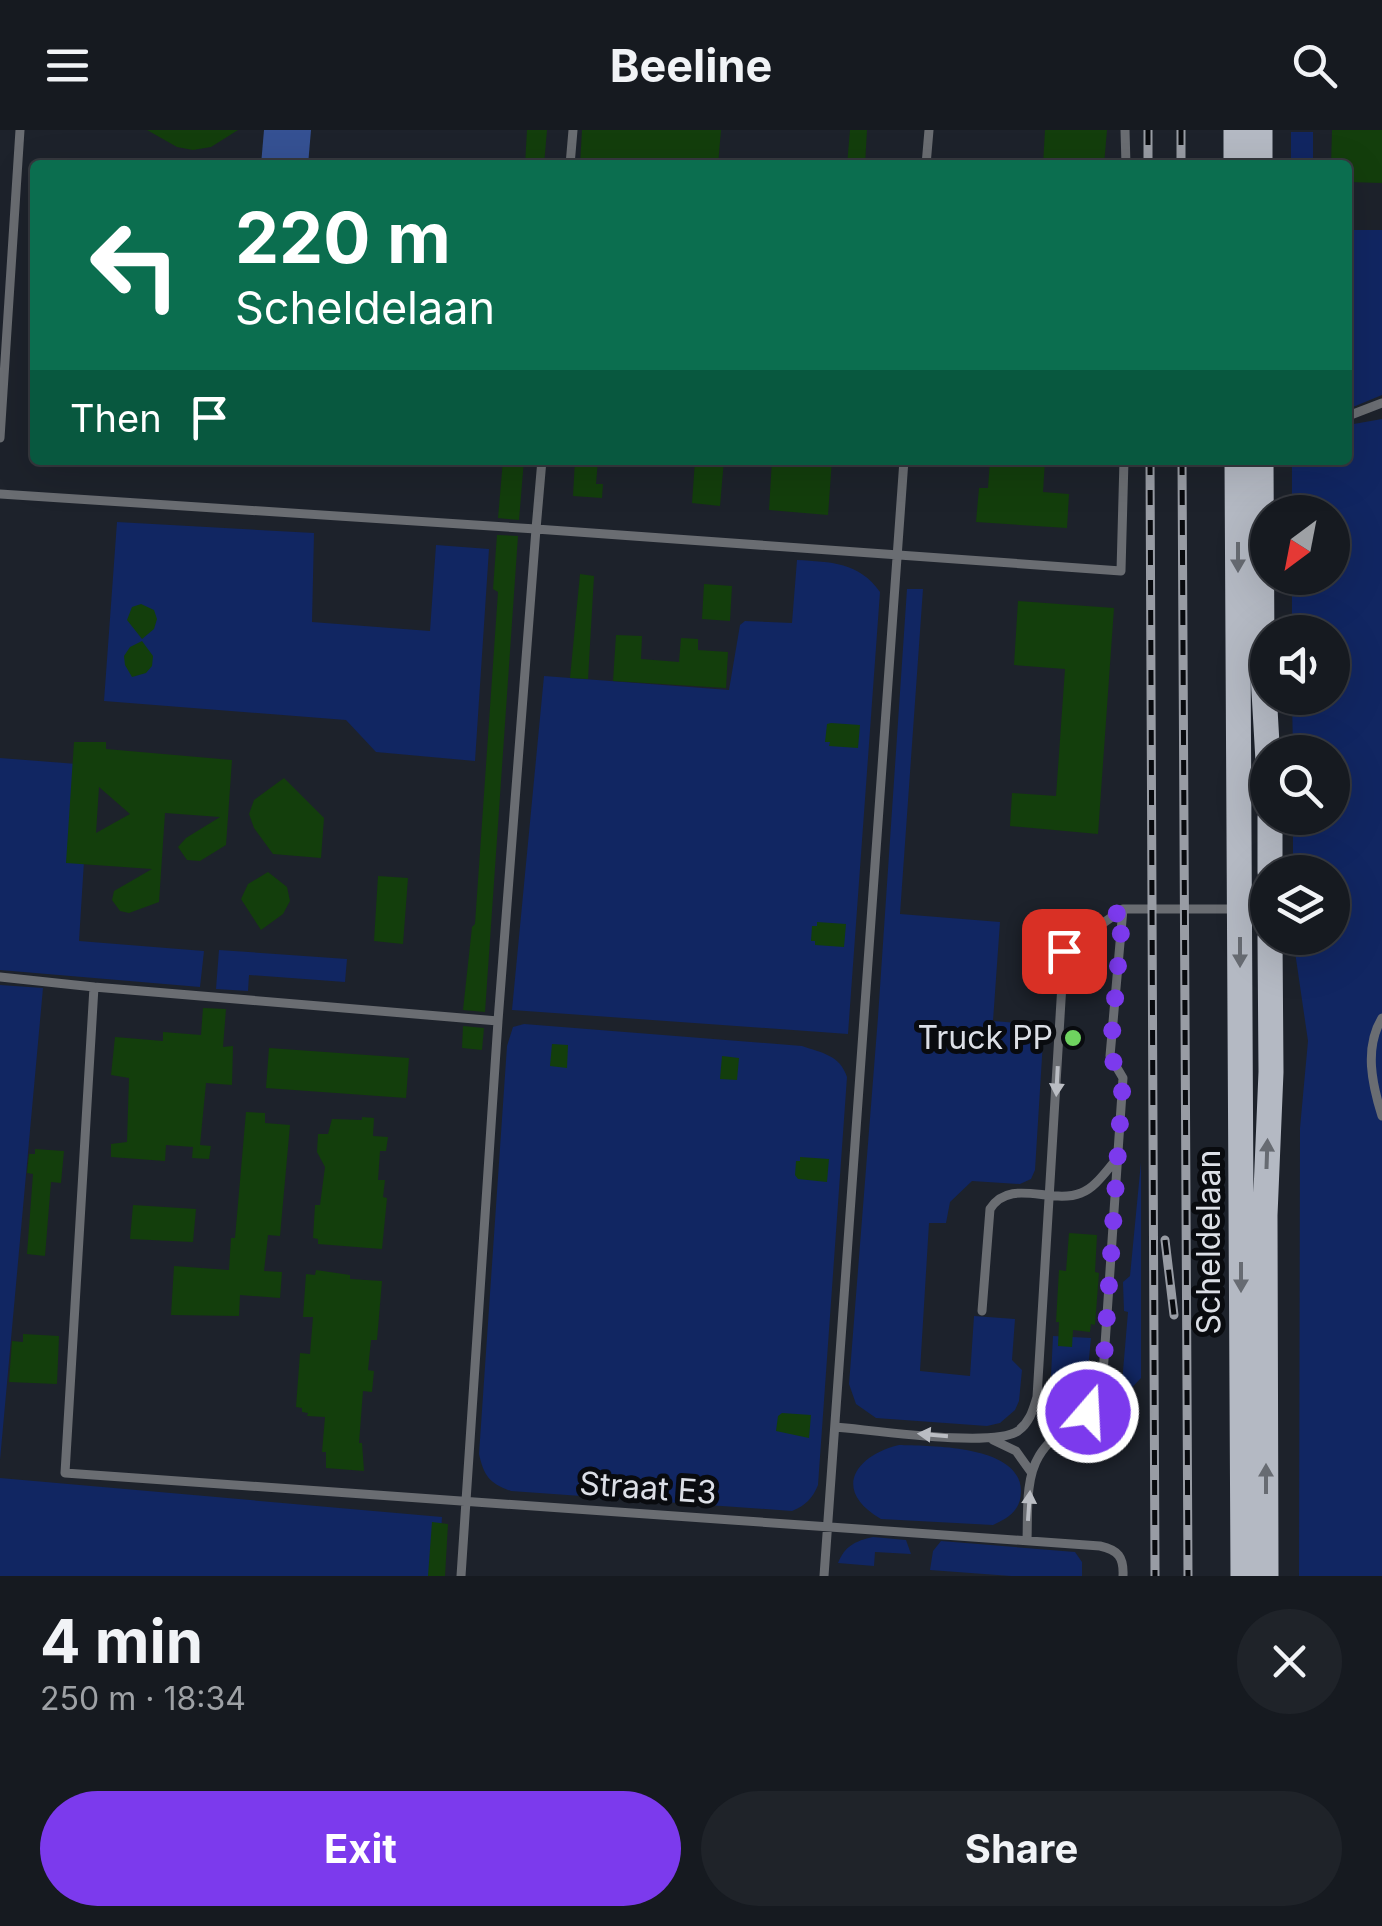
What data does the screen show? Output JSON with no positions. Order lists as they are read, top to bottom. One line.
{"streets":{"main road":["Scheldelaan"],"lane":["Straat E3"]},"places":["Truck PP"],"north":"bottom left","page":{"header":"Beeline","turn":["220 m","Scheldelaan"],"then":"Then","heading":["4 min","250 m · 18:34"],"buttons":["Exit","Share"]}}
